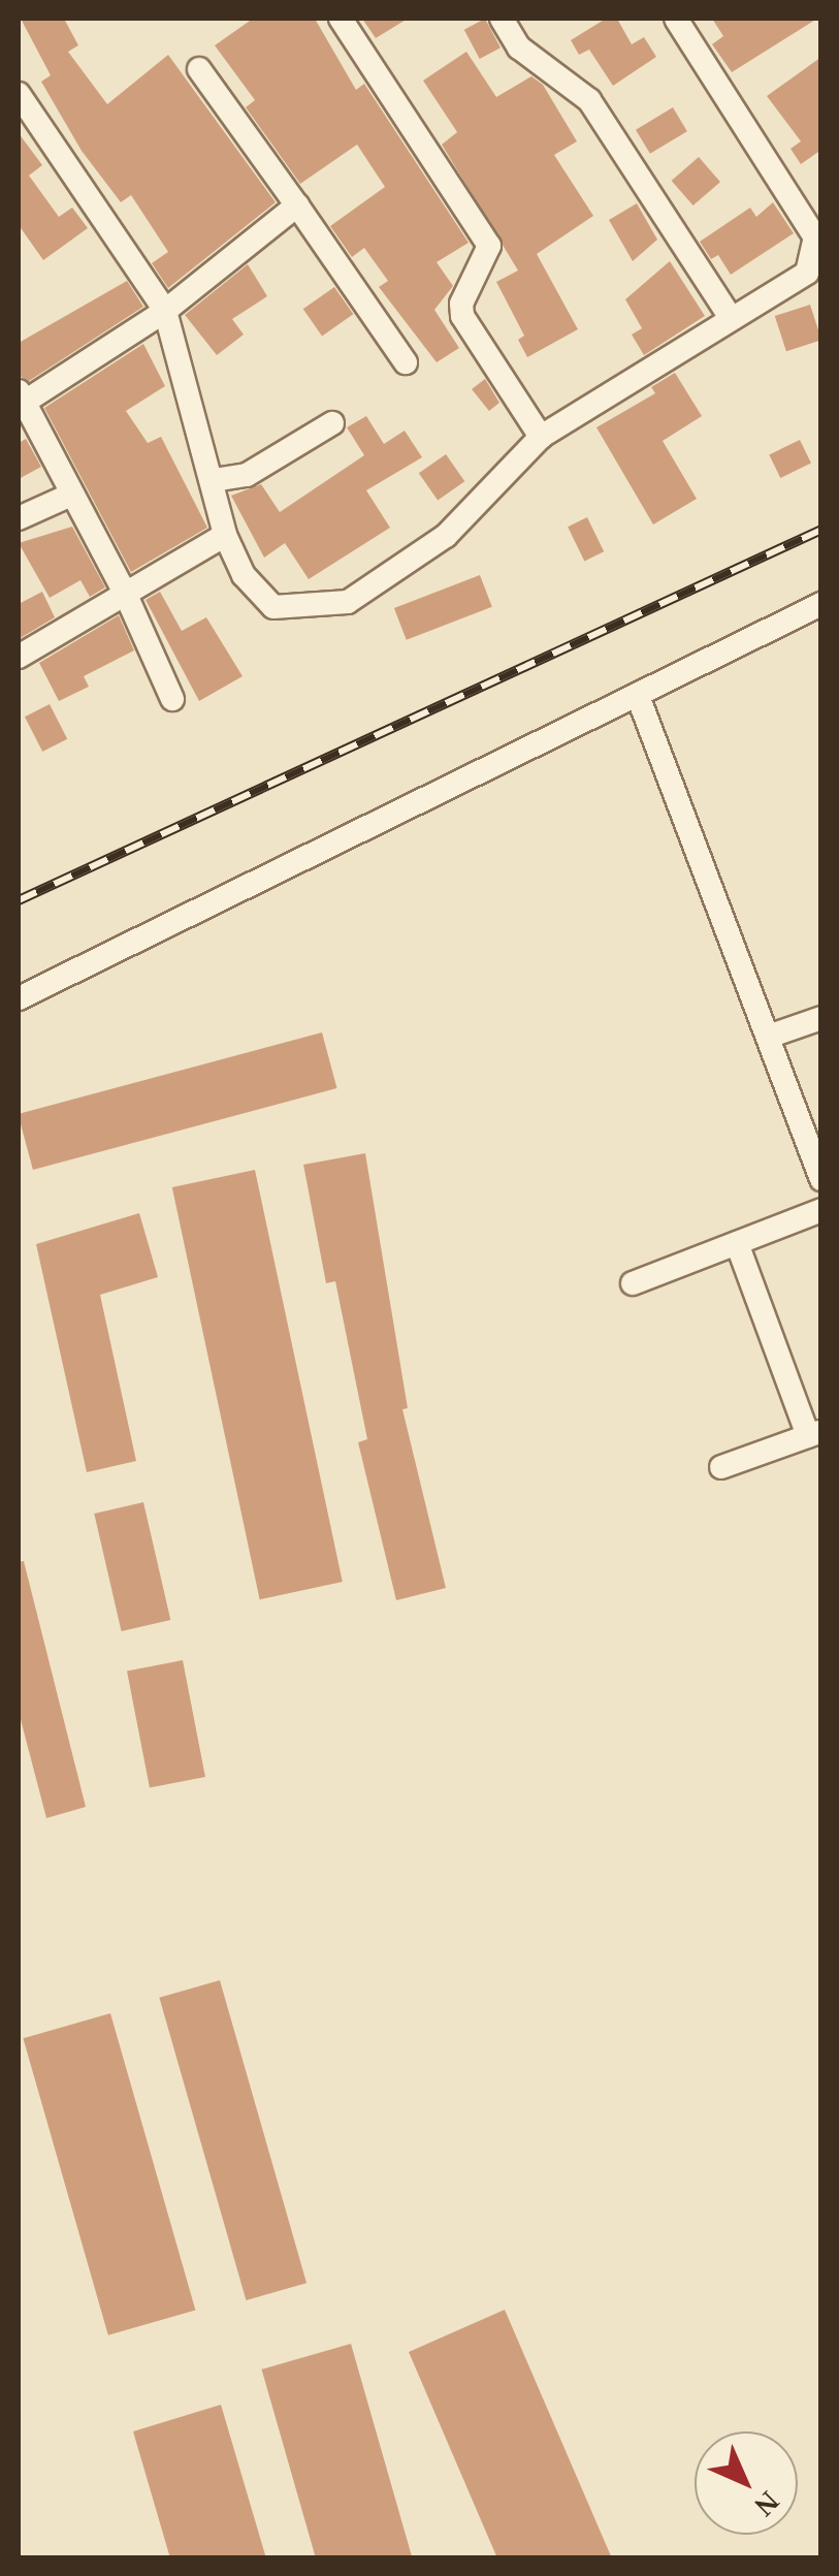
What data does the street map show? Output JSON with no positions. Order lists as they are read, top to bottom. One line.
{"north":"bottom right"}
